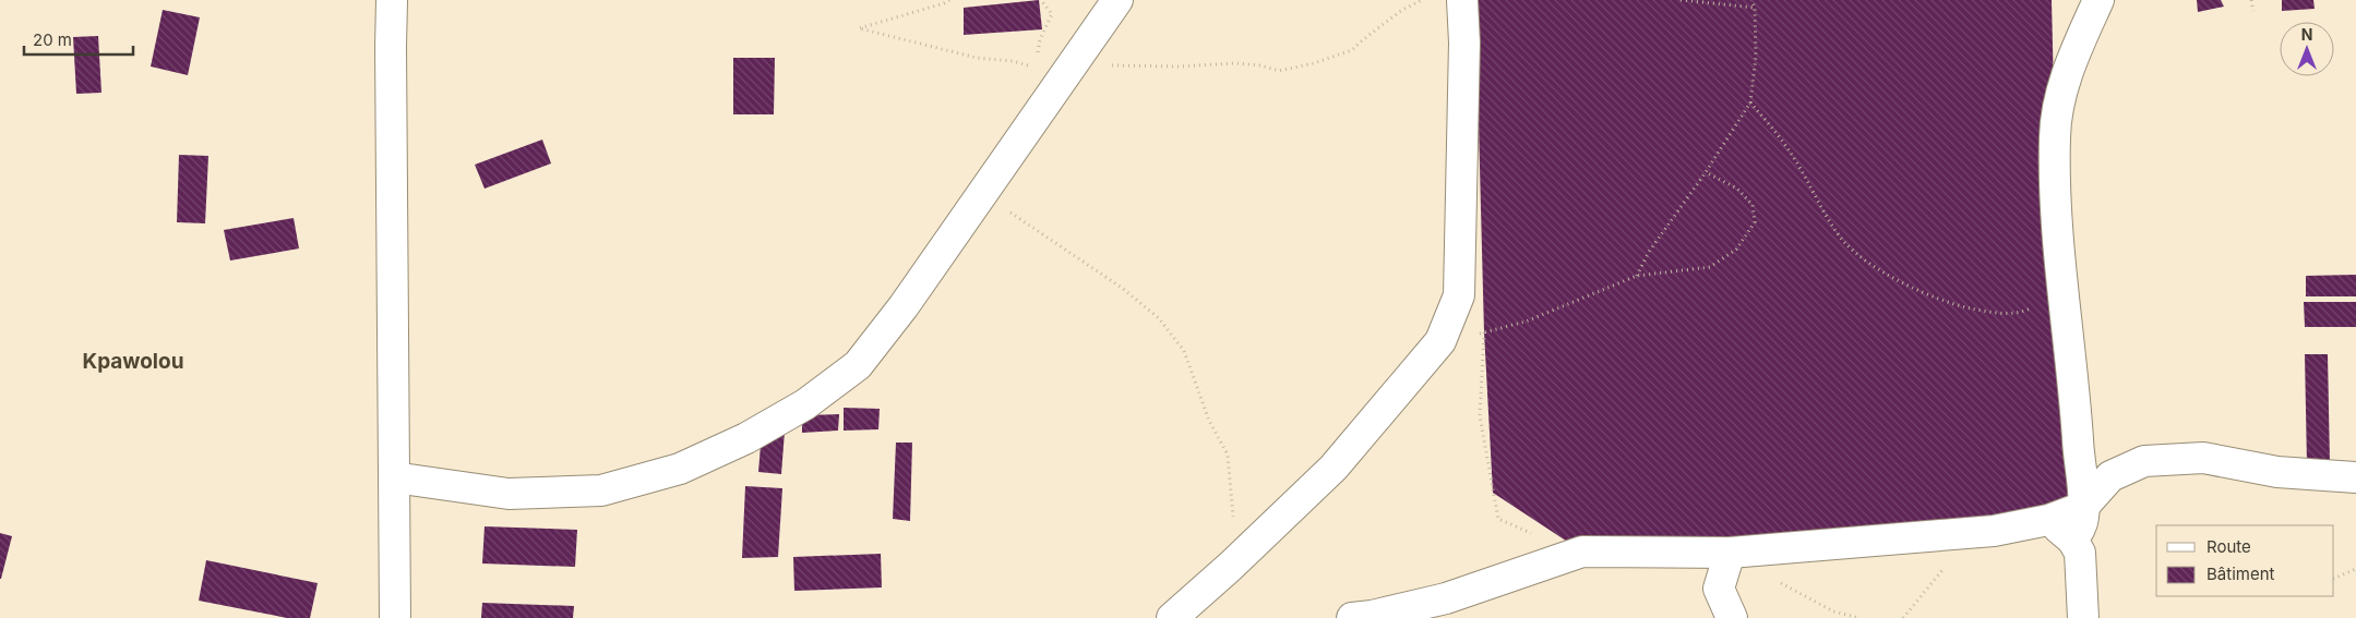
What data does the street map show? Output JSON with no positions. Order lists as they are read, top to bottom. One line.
{"districts":["Kpawolou"],"legend":["Route","Bâtiment"],"scale_bar":"20 m","north":"top"}
